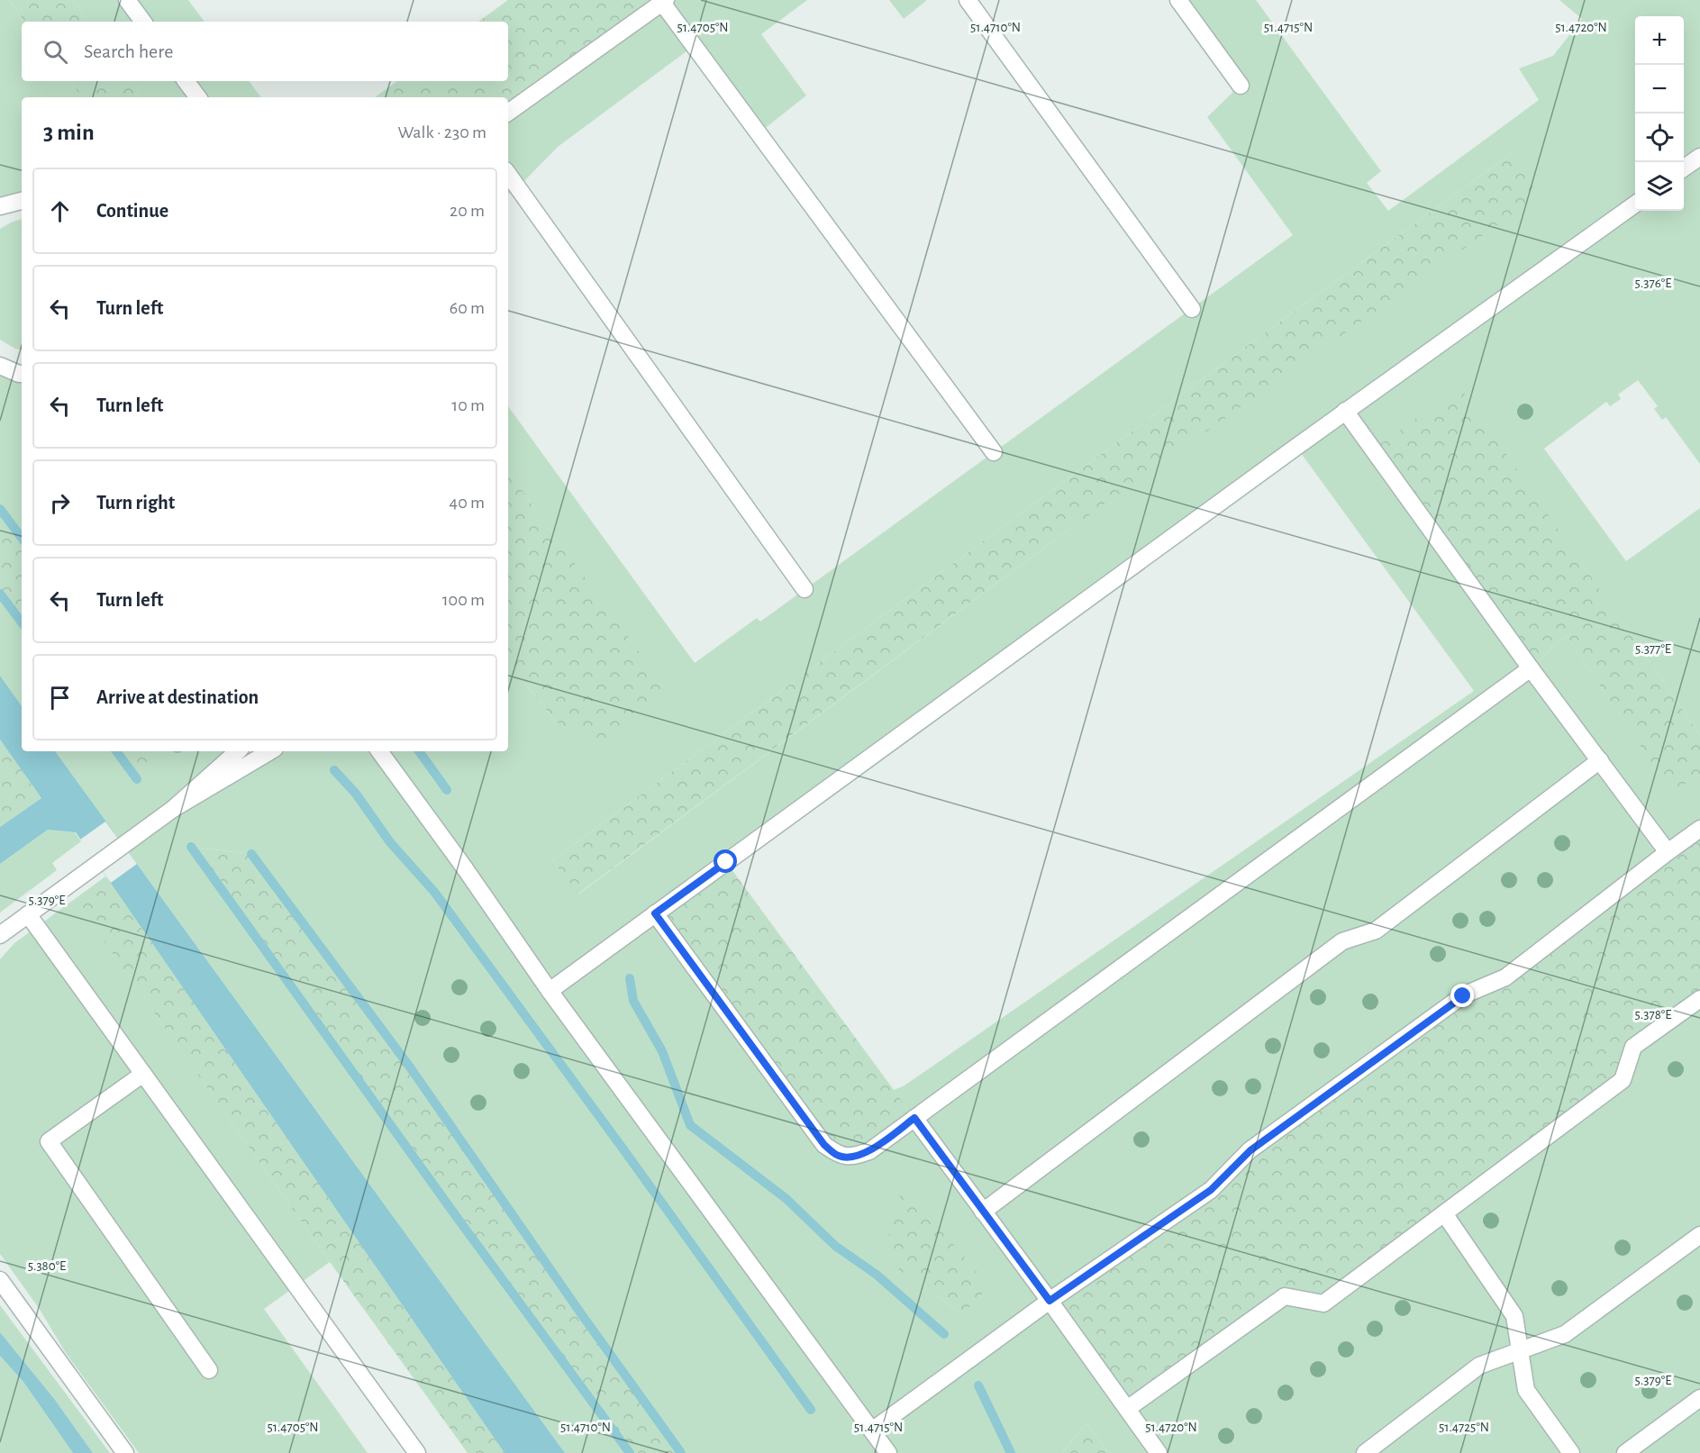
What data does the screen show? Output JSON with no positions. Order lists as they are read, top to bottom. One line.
{"page":{"map_buttons":["+","−"],"search":"Search here","heading":["3 min","Walk · 230 m"],"list":[["Continue","20 m"],["Turn left","60 m"],["Turn left","10 m"],["Turn right","40 m"],["Turn left","100 m"],"Arrive at destination"]},"coordinates":["51.4705°N","51.4710°N","51.4715°N","51.4720°N","5.376°E","5.377°E","5.379°E","5.378°E","5.380°E","51.4725°N"]}
